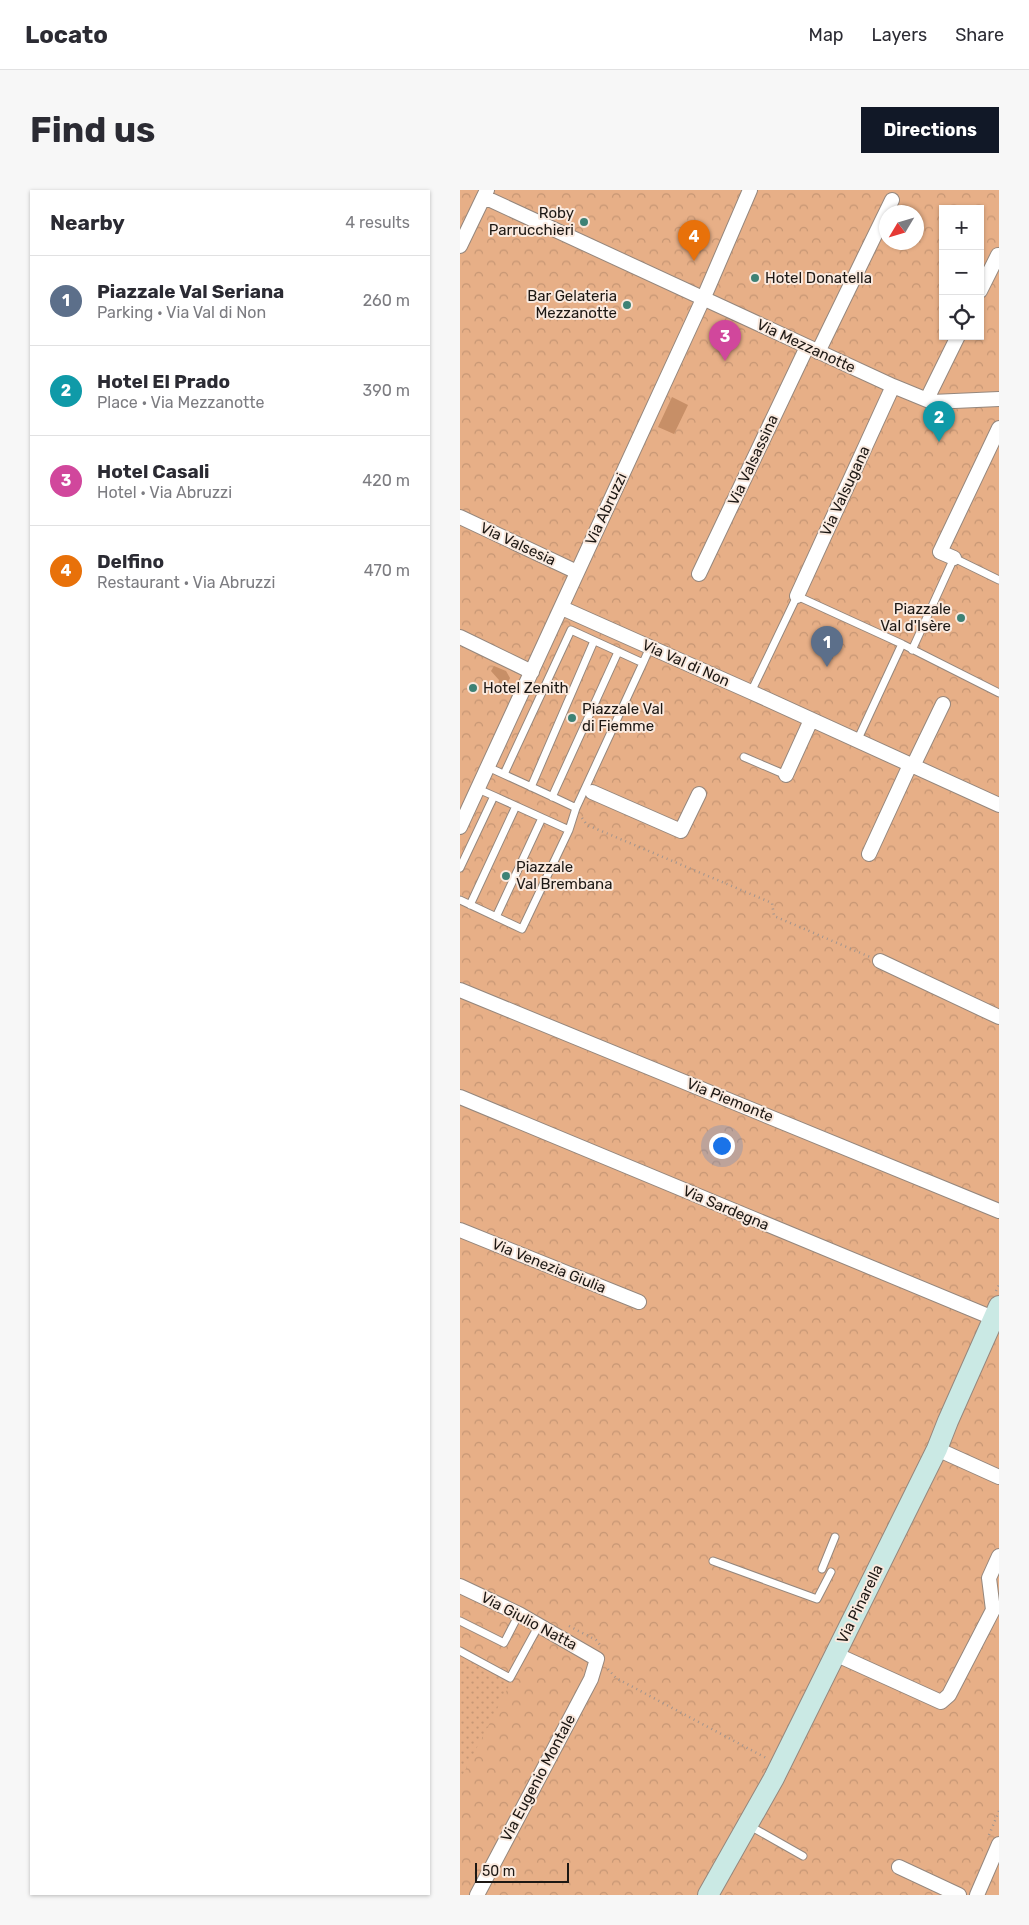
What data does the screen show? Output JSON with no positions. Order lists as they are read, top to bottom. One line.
{"streets":{"street":["Via Mezzanotte","Via Valsassina","Via Valsugana","Via Abruzzi","Via Valsesia","Via Val di Non","Via Piemonte","Via Sardegna","Via Venezia Giulia","Via Pinarella","Via Giulio Natta","Via Eugenio Montale"]},"crossings":[["Via Mezzanotte","Via Valsassina"],["Via Mezzanotte","Via Valsugana"],["Via Mezzanotte","Via Abruzzi"],["Via Abruzzi","Via Valsesia"],["Via Abruzzi","Via Val di Non"],["Via Sardegna","Via Pinarella"],["Via Giulio Natta","Via Eugenio Montale"]],"places":["Roby Parrucchieri","Hotel Donatella","Bar Gelateria Mezzanotte","Piazzale Val d'Isère","Hotel Zenith","Piazzale Val di Fiemme","Piazzale Val Brembana"],"scale_bar":"50 m","north":"bottom left","page":{"header":"Locato","nav":["Map","Layers","Share"],"buttons":"Directions","title":"Find us","heading":["Nearby","4 results"],"map_buttons":["+","−"],"pins":["4","3","2","1"],"list":[{"mark":"1","name":"Piazzale Val Seriana","note":"Parking · Via Val di Non","value":"260 m"},{"mark":"2","name":"Hotel El Prado","note":"Place · Via Mezzanotte","value":"390 m"},{"mark":"3","name":"Hotel Casali","note":"Hotel · Via Abruzzi","value":"420 m"},{"mark":"4","name":"Delfino","note":"Restaurant · Via Abruzzi","value":"470 m"}],"scale":"50 m"}}
